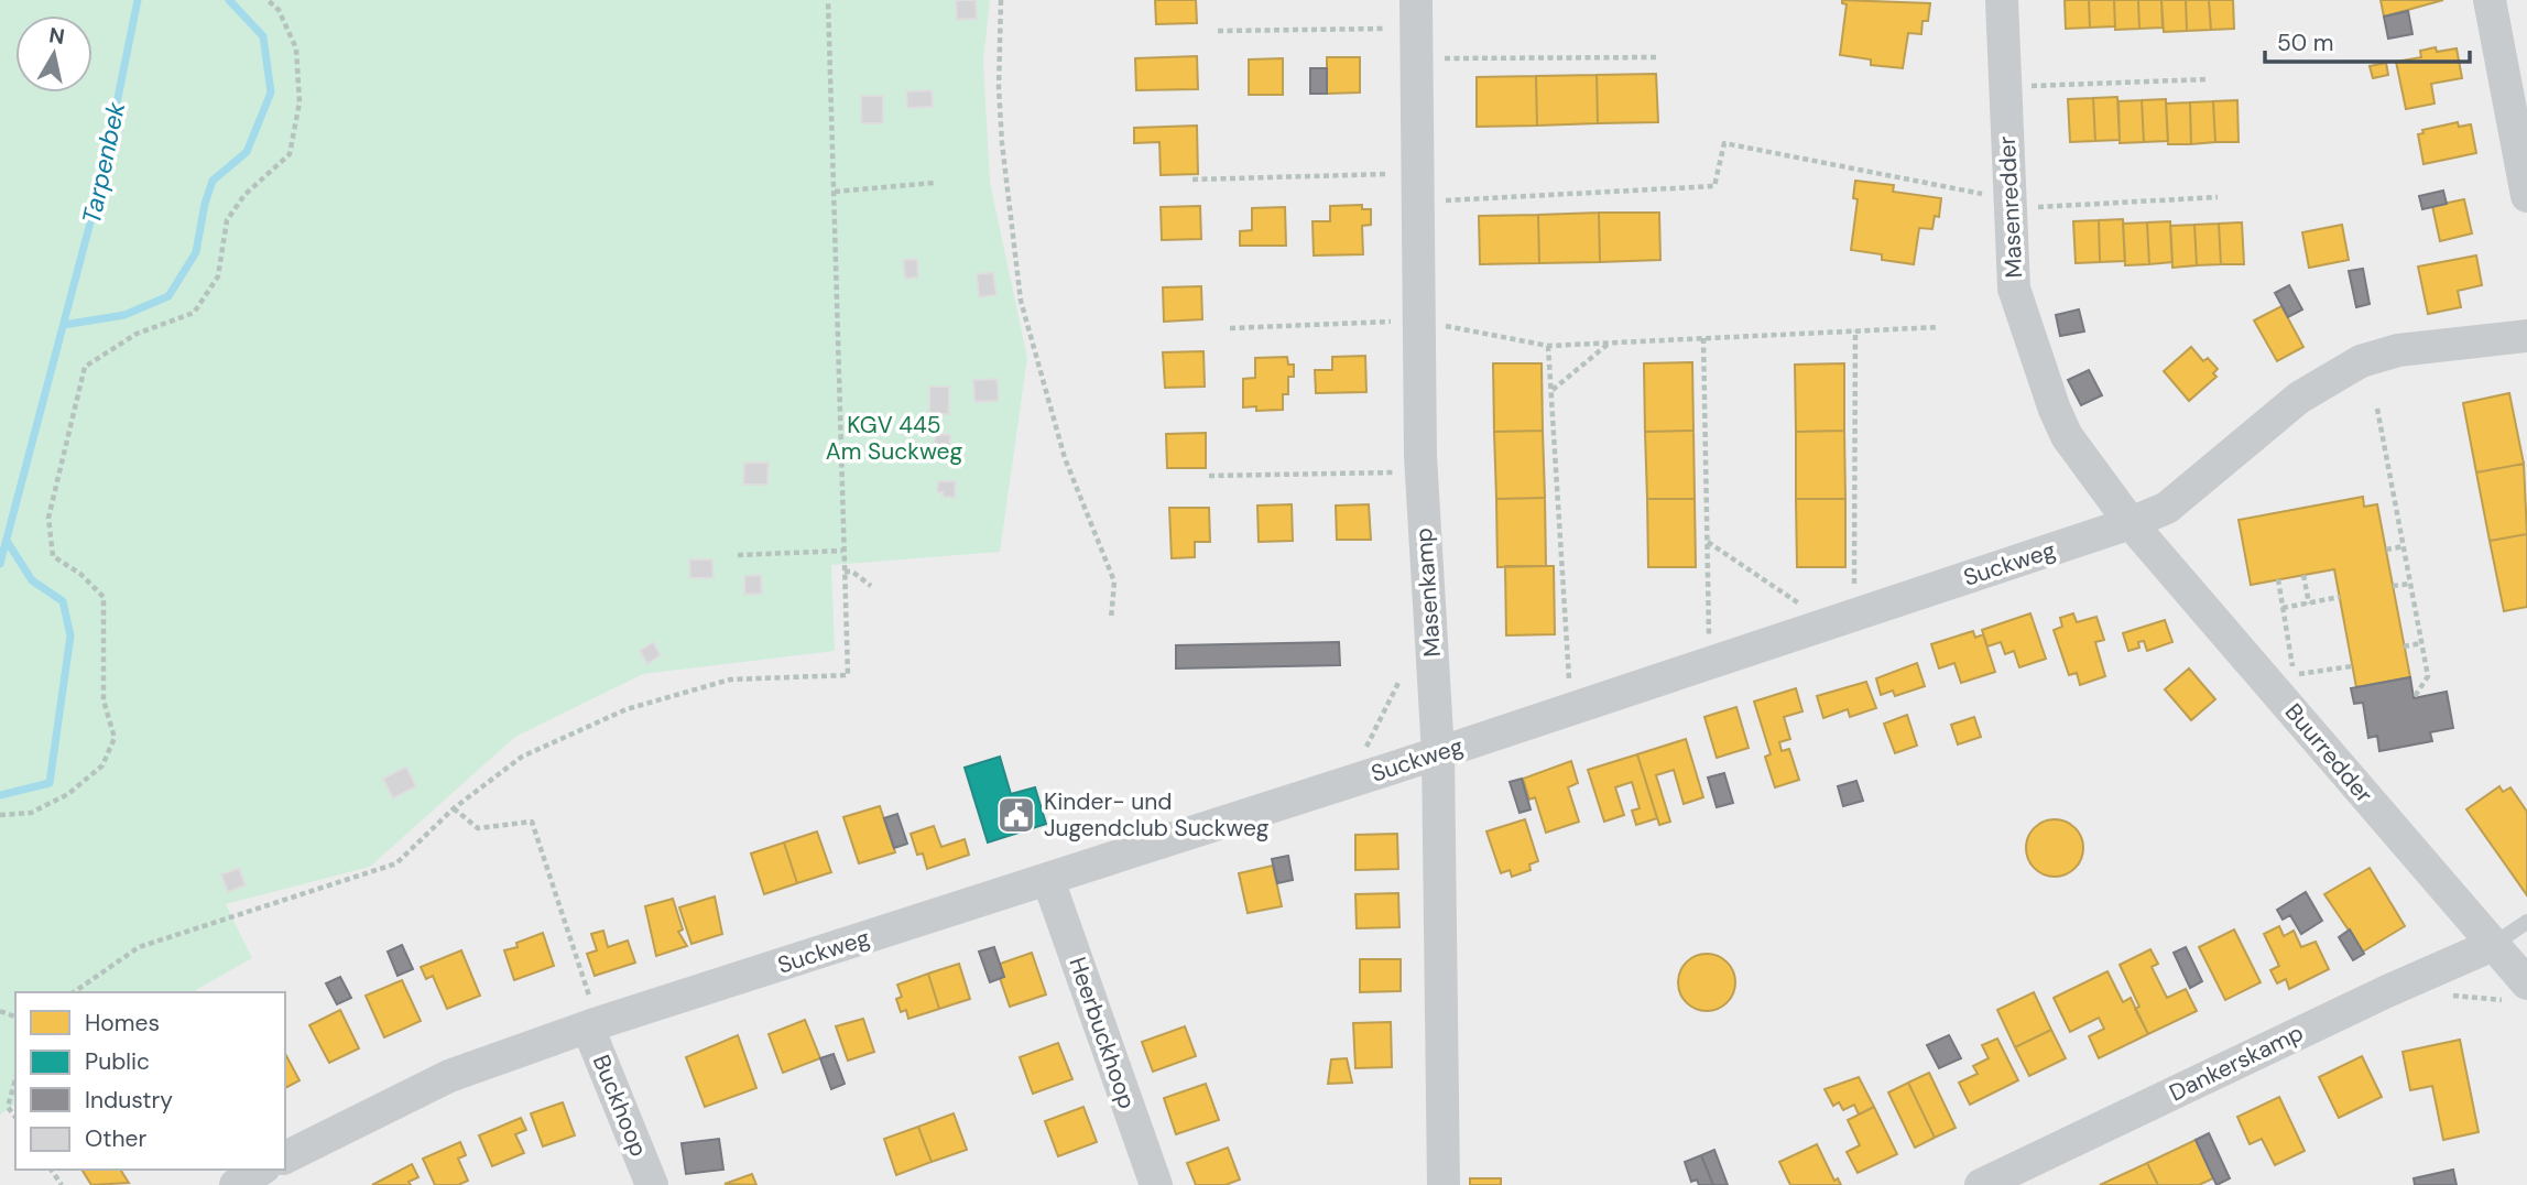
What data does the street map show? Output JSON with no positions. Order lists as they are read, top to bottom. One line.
{"streets":{"street":["Masenredder","Suckweg","Masenkamp","Buurredder","Heerbuckhoop","Dankerskamp","Buckhoop"]},"crossings":[["Masenredder","Suckweg"],["Masenredder","Buurredder"],["Suckweg","Masenkamp"],["Suckweg","Buurredder"],["Suckweg","Heerbuckhoop"],["Suckweg","Buckhoop"],["Buurredder","Dankerskamp"]],"water":["Tarpenbek"],"parks":["KGV 445 Am Suckweg"],"places":{"public building":["Kinder- und Jugendclub Suckweg"]},"legend":["Homes","Public","Industry","Other"],"scale_bar":"50 m","north":"top"}
